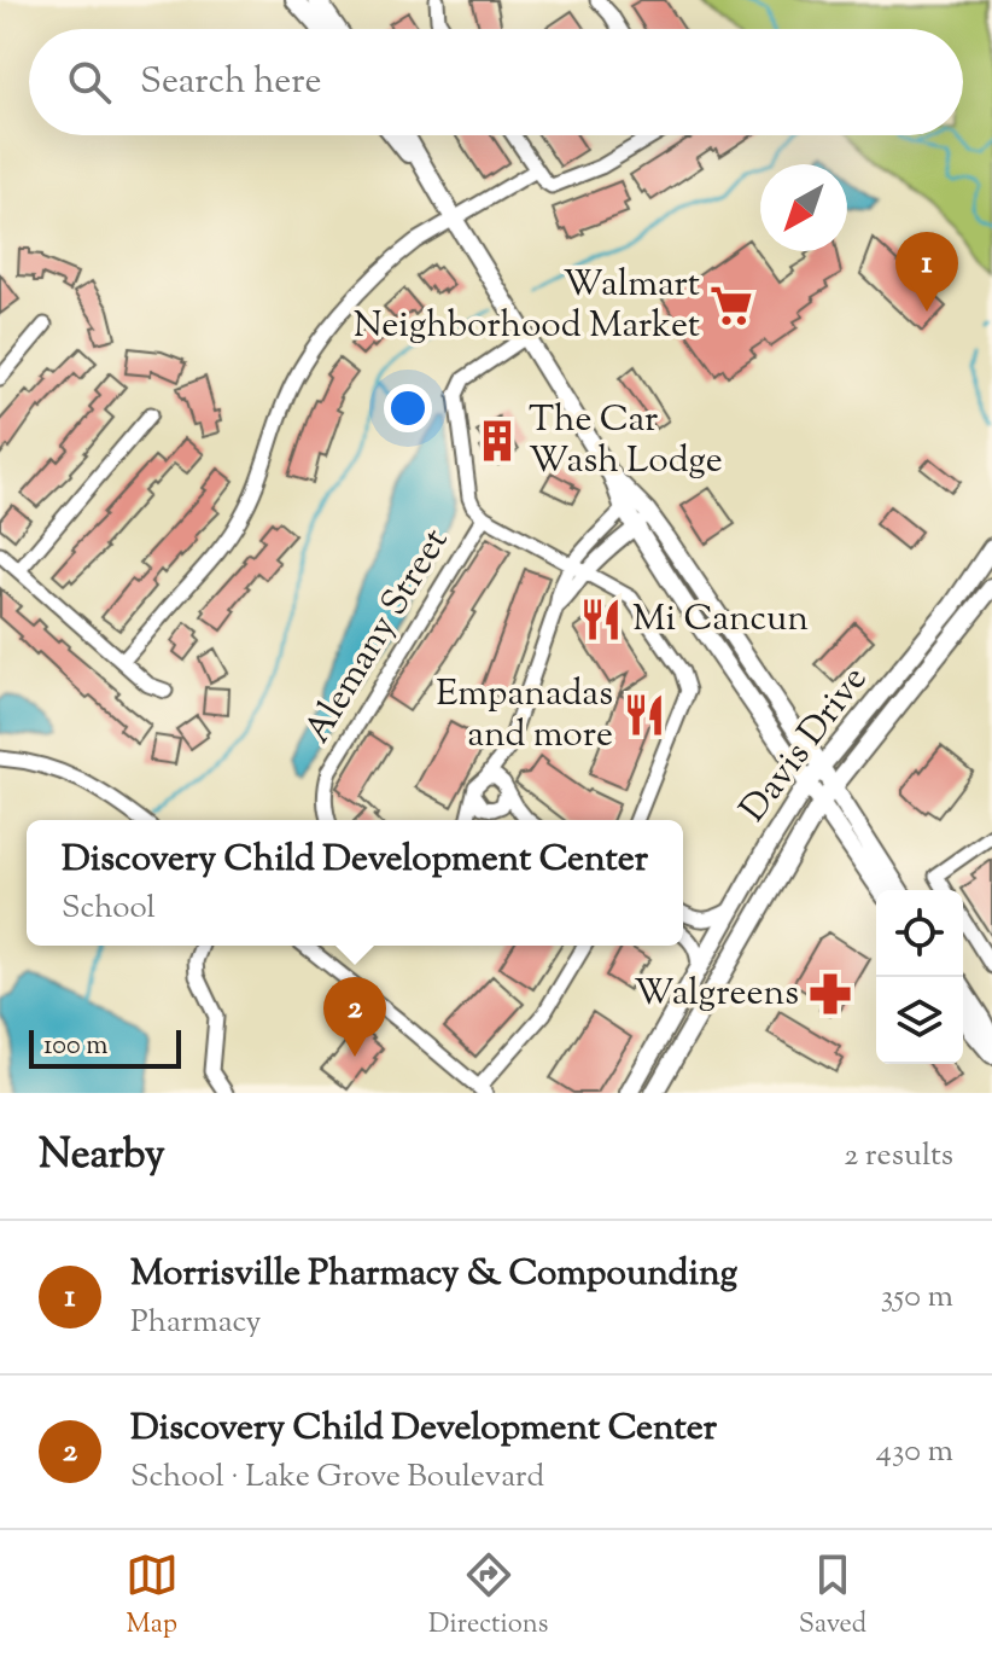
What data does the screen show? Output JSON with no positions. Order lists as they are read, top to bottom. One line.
{"streets":{"main road":["Davis Drive"],"street":["Alemany Street"]},"places":{"supermarket":["Walmart Neighborhood Market"],"building":["The Car Wash Lodge"],"restaurant":["Mi Cancun","Empanadas and more"],"pharmacy":["Walgreens"]},"scale_bar":"100 m","north":"bottom left","page":{"search":"Search here","pins":["1","2"],"popup":["Discovery Child Development Center","School"],"scale":"100 m","heading":["Nearby","2 results"],"list":[{"mark":"1","name":"Morrisville Pharmacy & Compounding","note":"Pharmacy","value":"350 m"},{"mark":"2","name":"Discovery Child Development Center","note":"School · Lake Grove Boulevard","value":"430 m"}],"nav":["Map","Directions","Saved"]}}
